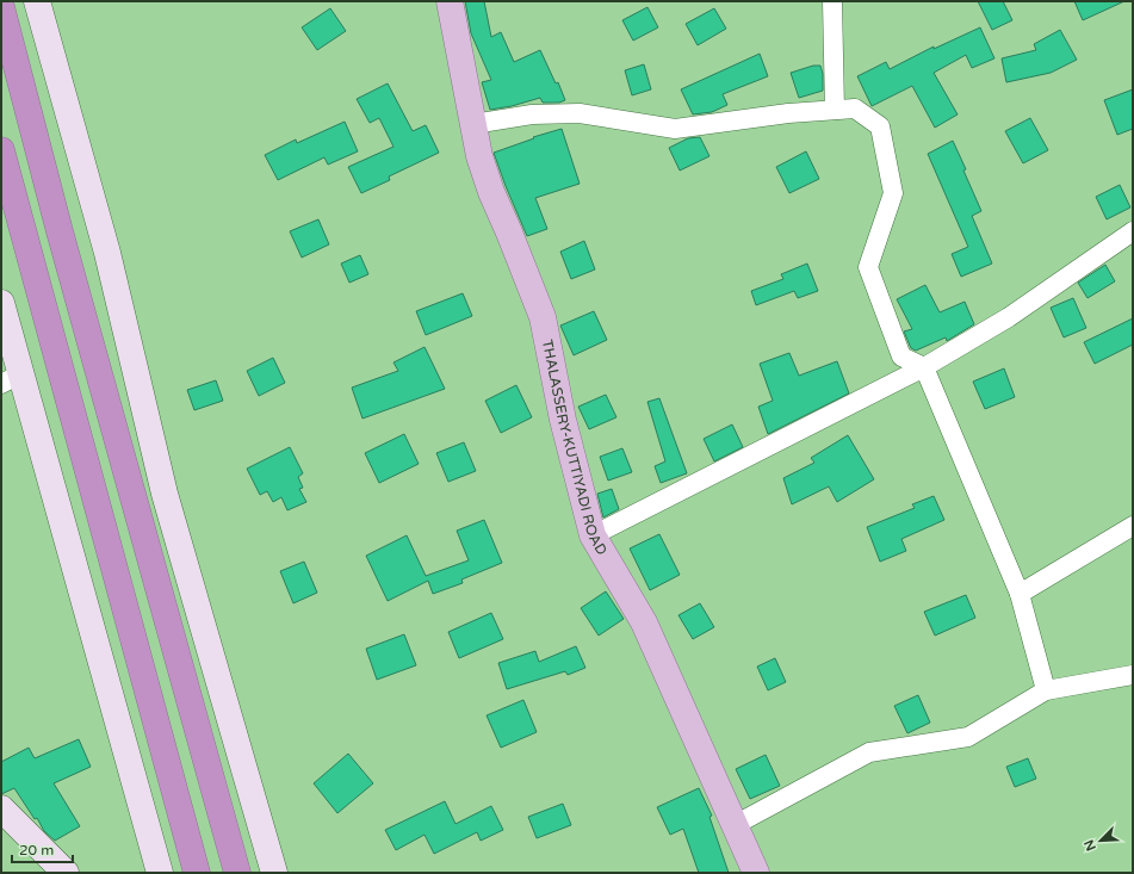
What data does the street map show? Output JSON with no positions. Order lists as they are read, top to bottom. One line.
{"streets":{"main road":["THALASSERY-KUTTIYADI ROAD"]},"scale_bar":"20 m","north":"bottom left"}
